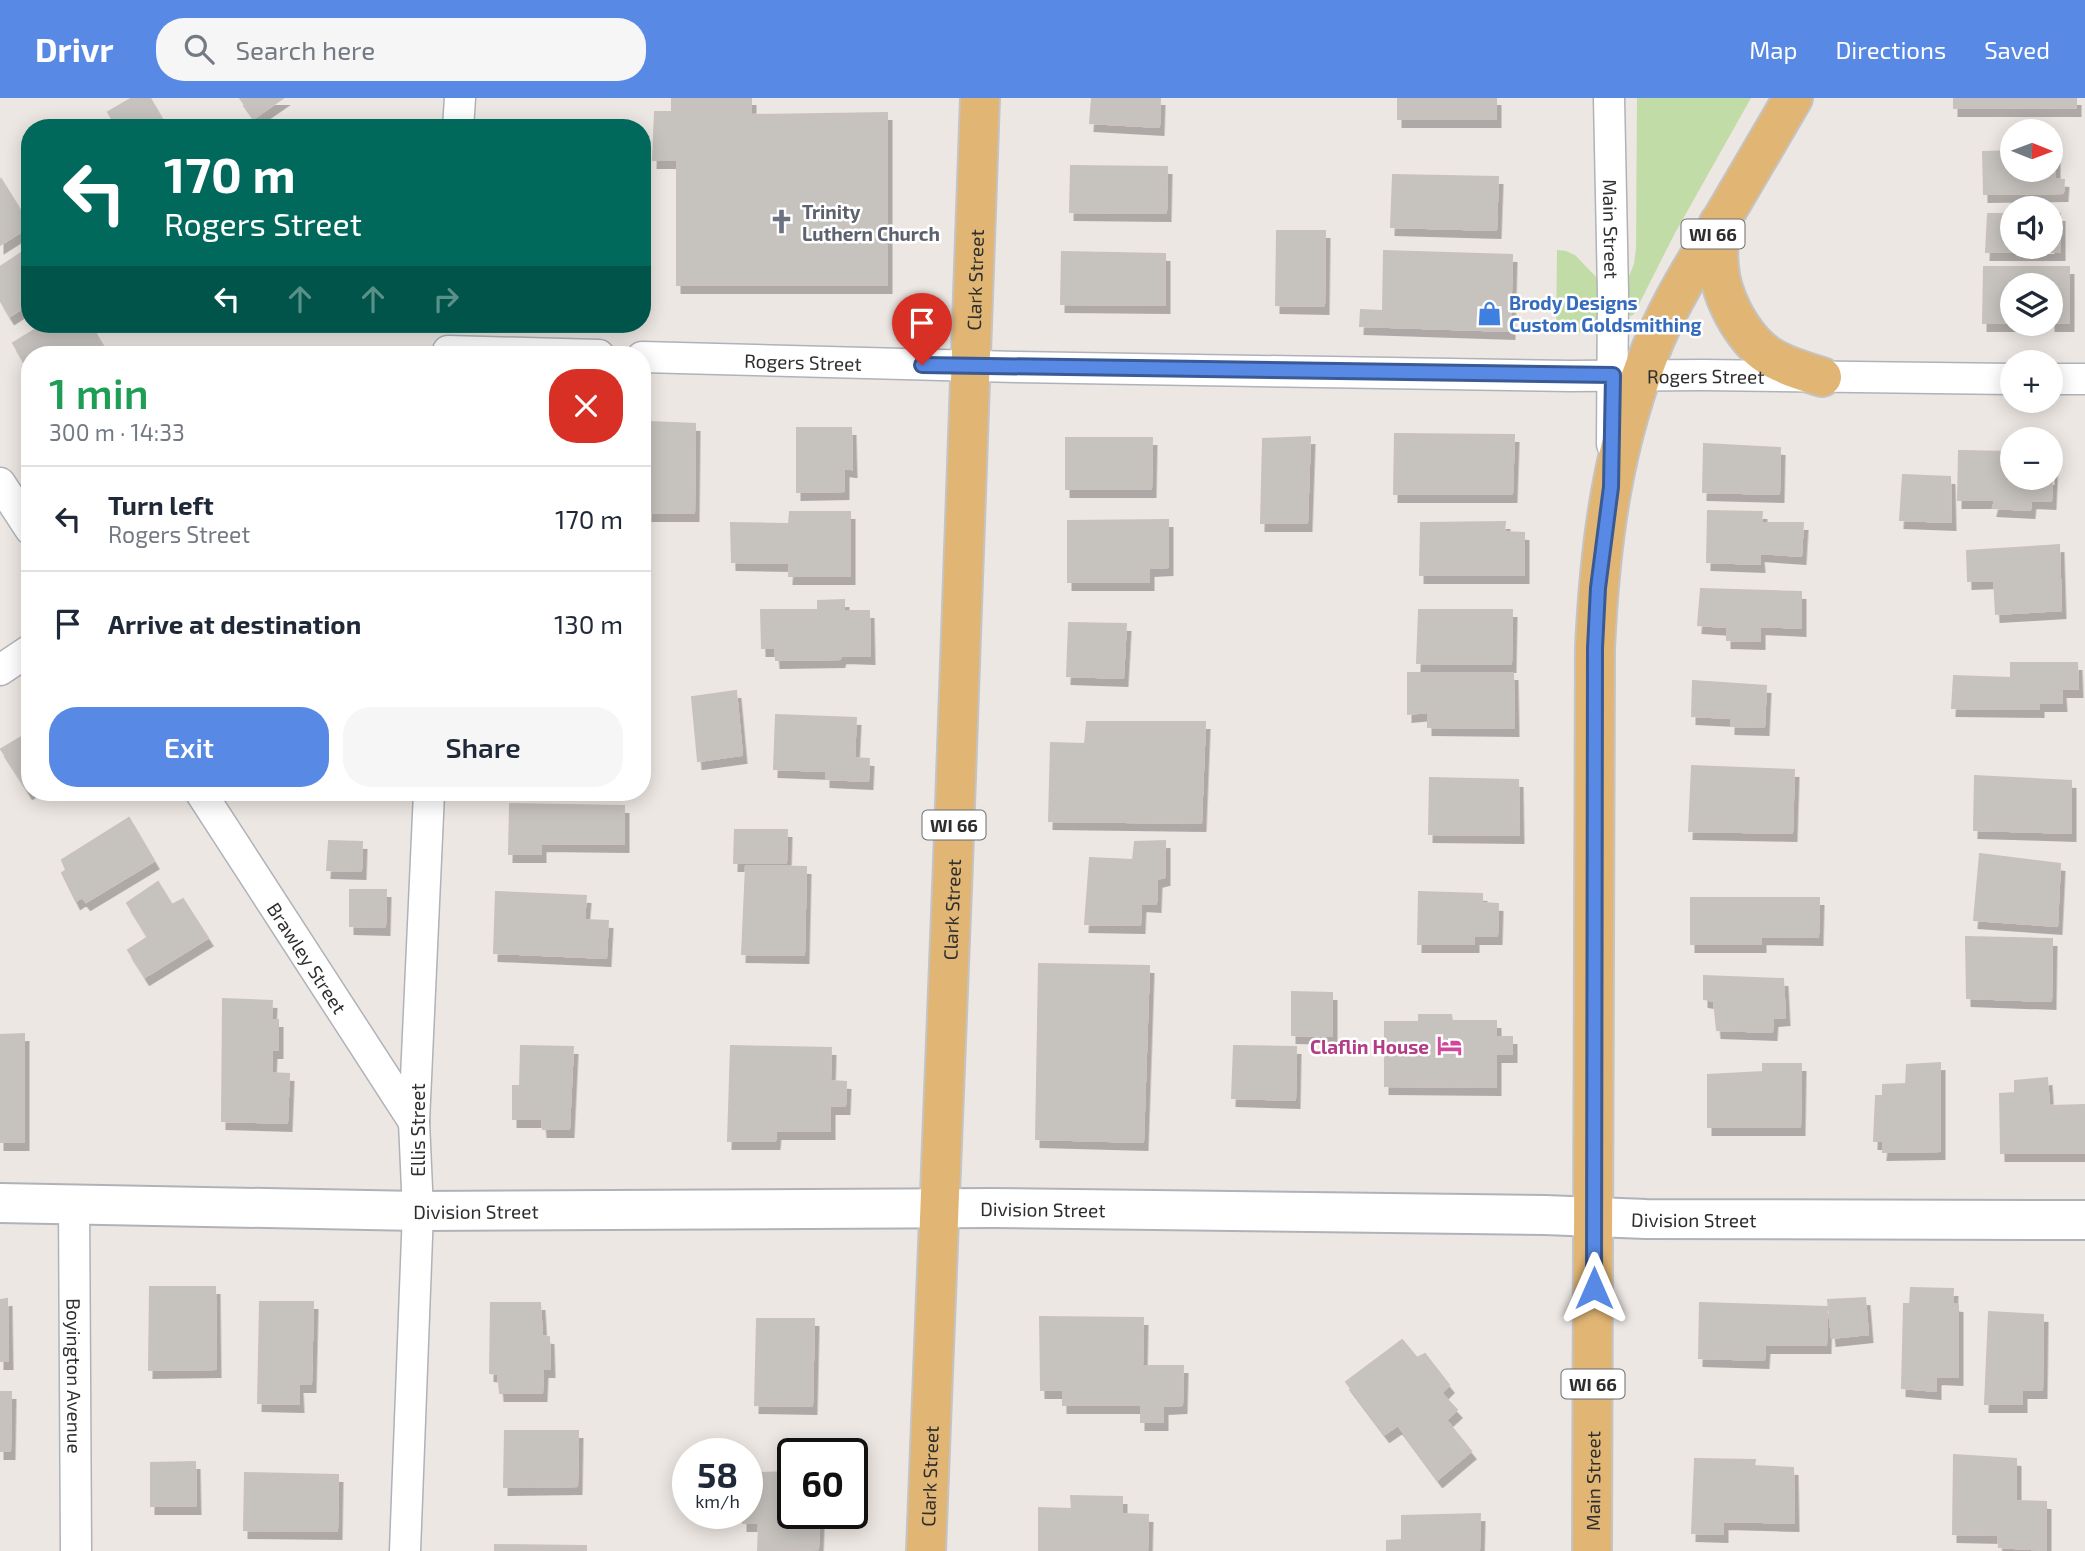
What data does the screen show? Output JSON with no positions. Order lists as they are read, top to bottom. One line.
{"streets":{"main road":["Main Street","WI 66","Clark Street","Division Street"],"street":["Rogers Street","Brawley Street","Ellis Street","Boyington Avenue"]},"crossings":[["Main Street","WI 66"],["Main Street","Rogers Street"],["Main Street","Division Street"],["WI 66","Rogers Street"],["Clark Street","Rogers Street"],["Clark Street","Division Street"],["Brawley Street","Ellis Street"],["Ellis Street","Division Street"],["Division Street","Boyington Avenue"]],"places":{"church":["Trinity Luthern Church"],"shop":["Brody Designs Custom Goldsmithing"],"hotel":["Claflin House"]},"north":"right","page":{"header":"Drivr","search":"Search here","nav":["Map","Directions","Saved"],"map_buttons":["+","−"],"turn":["170 m","Rogers Street"],"heading":["1 min","300 m · 14:33"],"list":[{"name":"Turn left","note":"Rogers Street","value":"170 m"},{"name":"Arrive at destination","value":"130 m"}],"buttons":["Exit","Share"],"speed":"58 km/h","limit":"60"}}
